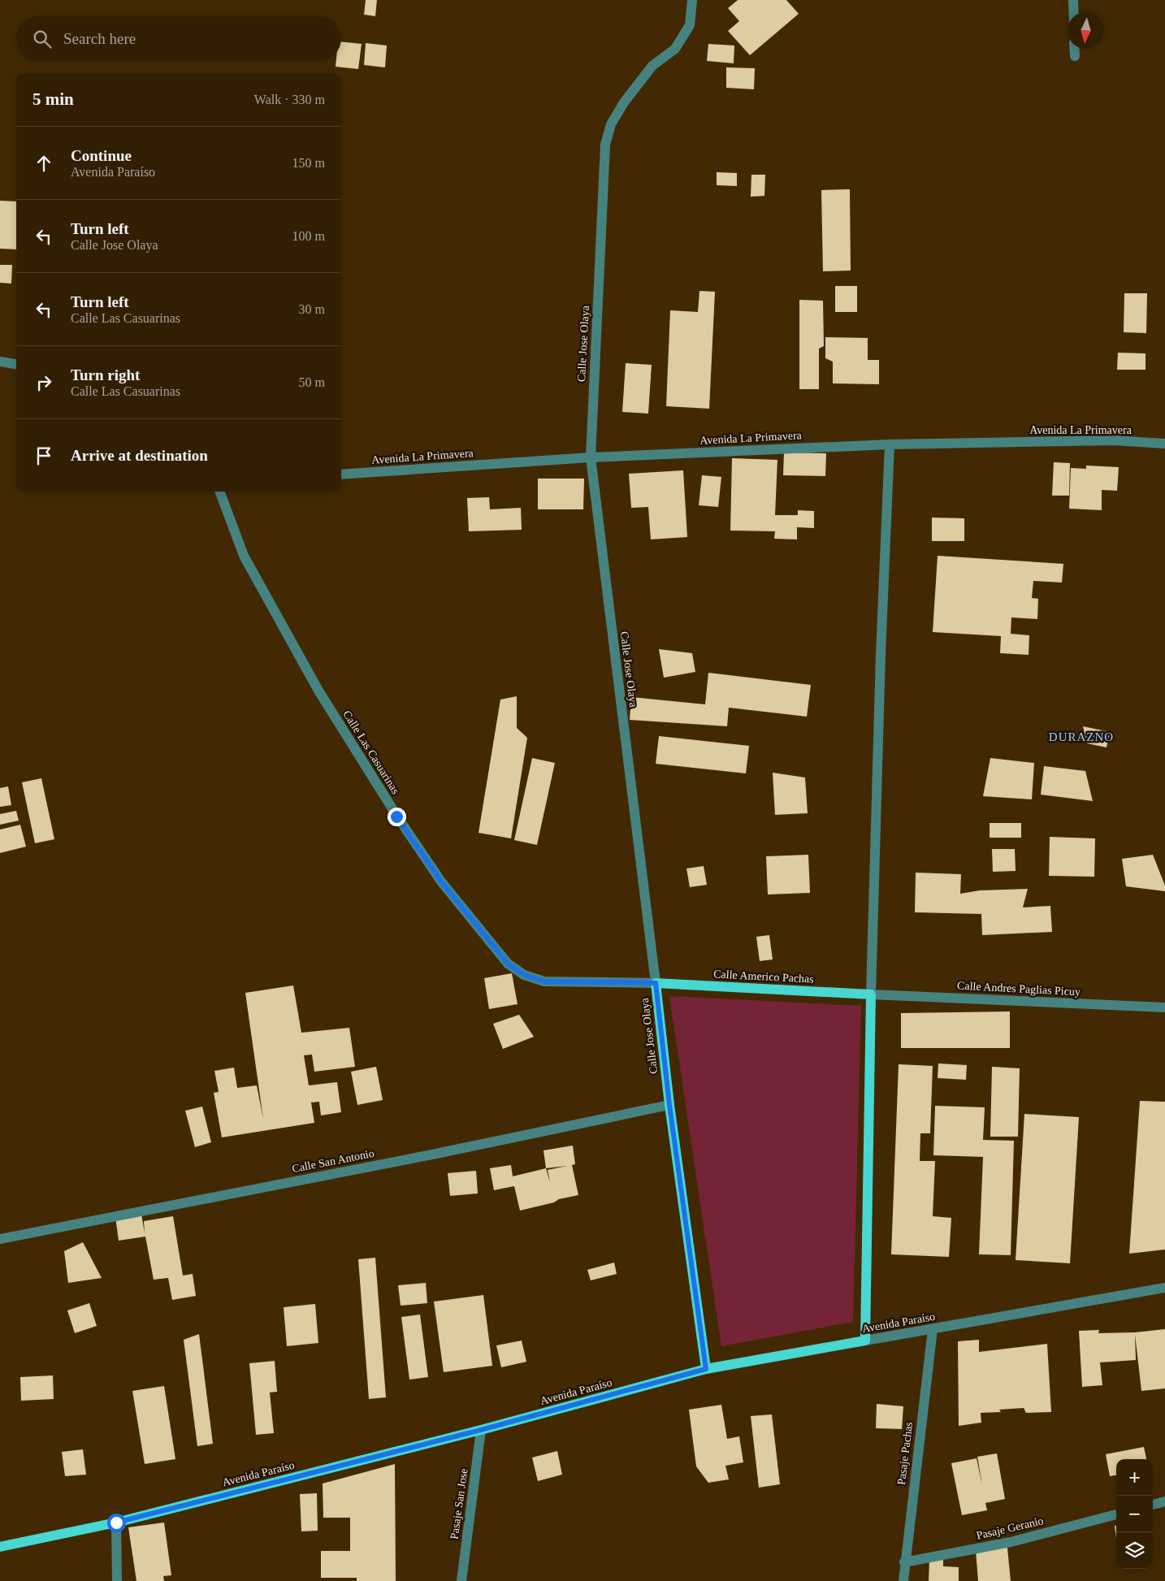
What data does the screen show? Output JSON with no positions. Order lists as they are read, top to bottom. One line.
{"streets":{"main road":["Calle Jose Olaya","Calle Americo Pachas","Avenida Paraíso"],"street":["Avenida La Primavera","Calle Las Casuarinas","Calle Andres Paglias Picuy","Calle San Antonio","Pasaje Pachas","Pasaje San Jose","Pasaje Geranio"]},"crossings":[["Calle Jose Olaya","Avenida La Primavera"],["Calle Jose Olaya","Calle Las Casuarinas"],["Calle Jose Olaya","Calle Americo Pachas"],["Calle Jose Olaya","Calle San Antonio"],["Calle Jose Olaya","Avenida Paraíso"],["Calle Las Casuarinas","Calle Americo Pachas"],["Calle Americo Pachas","Calle Andres Paglias Picuy"],["Avenida Paraíso","Pasaje Pachas"],["Avenida Paraíso","Pasaje San Jose"],["Pasaje Pachas","Pasaje Geranio"]],"districts":["DURAZNO"],"north":"bottom","page":{"search":"Search here","heading":["5 min","Walk · 330 m"],"list":[["Continue","Avenida Paraíso","150 m"],["Turn left","Calle Jose Olaya","100 m"],["Turn left","Calle Las Casuarinas","30 m"],["Turn right","Calle Las Casuarinas","50 m"],"Arrive at destination"],"map_buttons":["+","−"]}}
